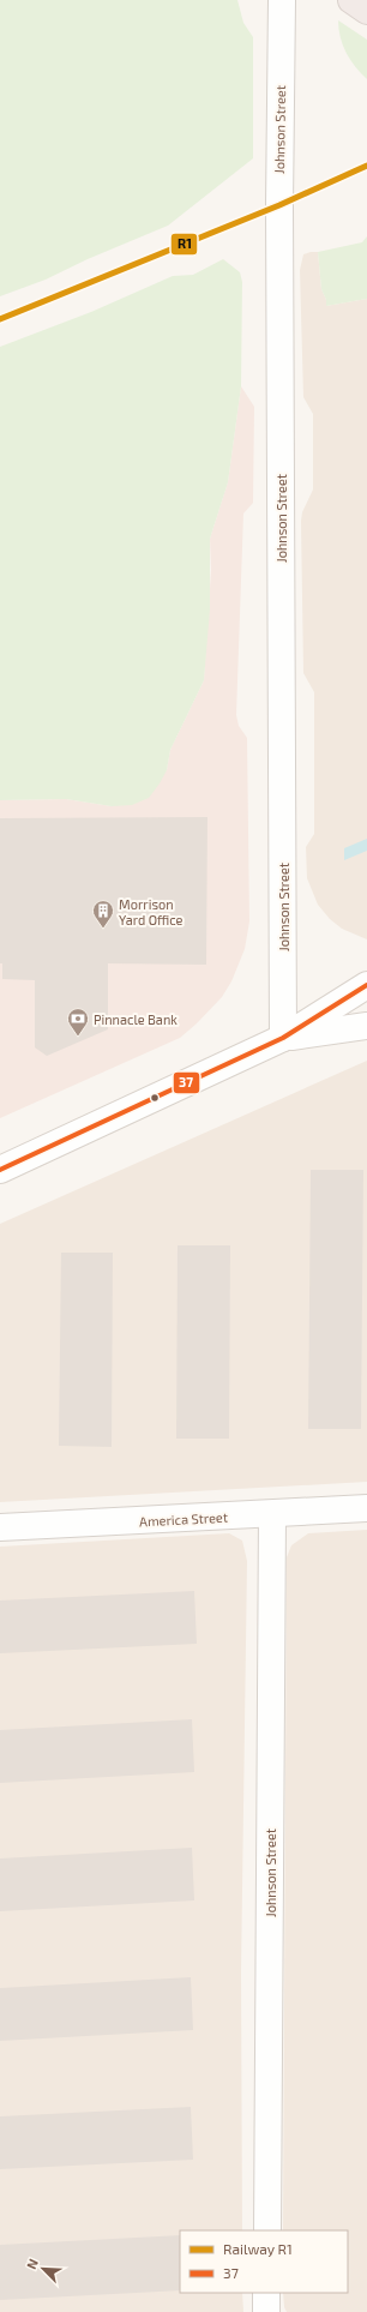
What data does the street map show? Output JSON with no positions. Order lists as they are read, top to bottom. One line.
{"streets":{"street":["Johnson Street","America Street"]},"crossings":[["Johnson Street","America Street"]],"places":{"building":["Morrison Yard Office"],"bank":["Pinnacle Bank"]},"lines":["rail line R1","transit line 37"],"legend":["Railway R1","37"],"north":"top left"}
